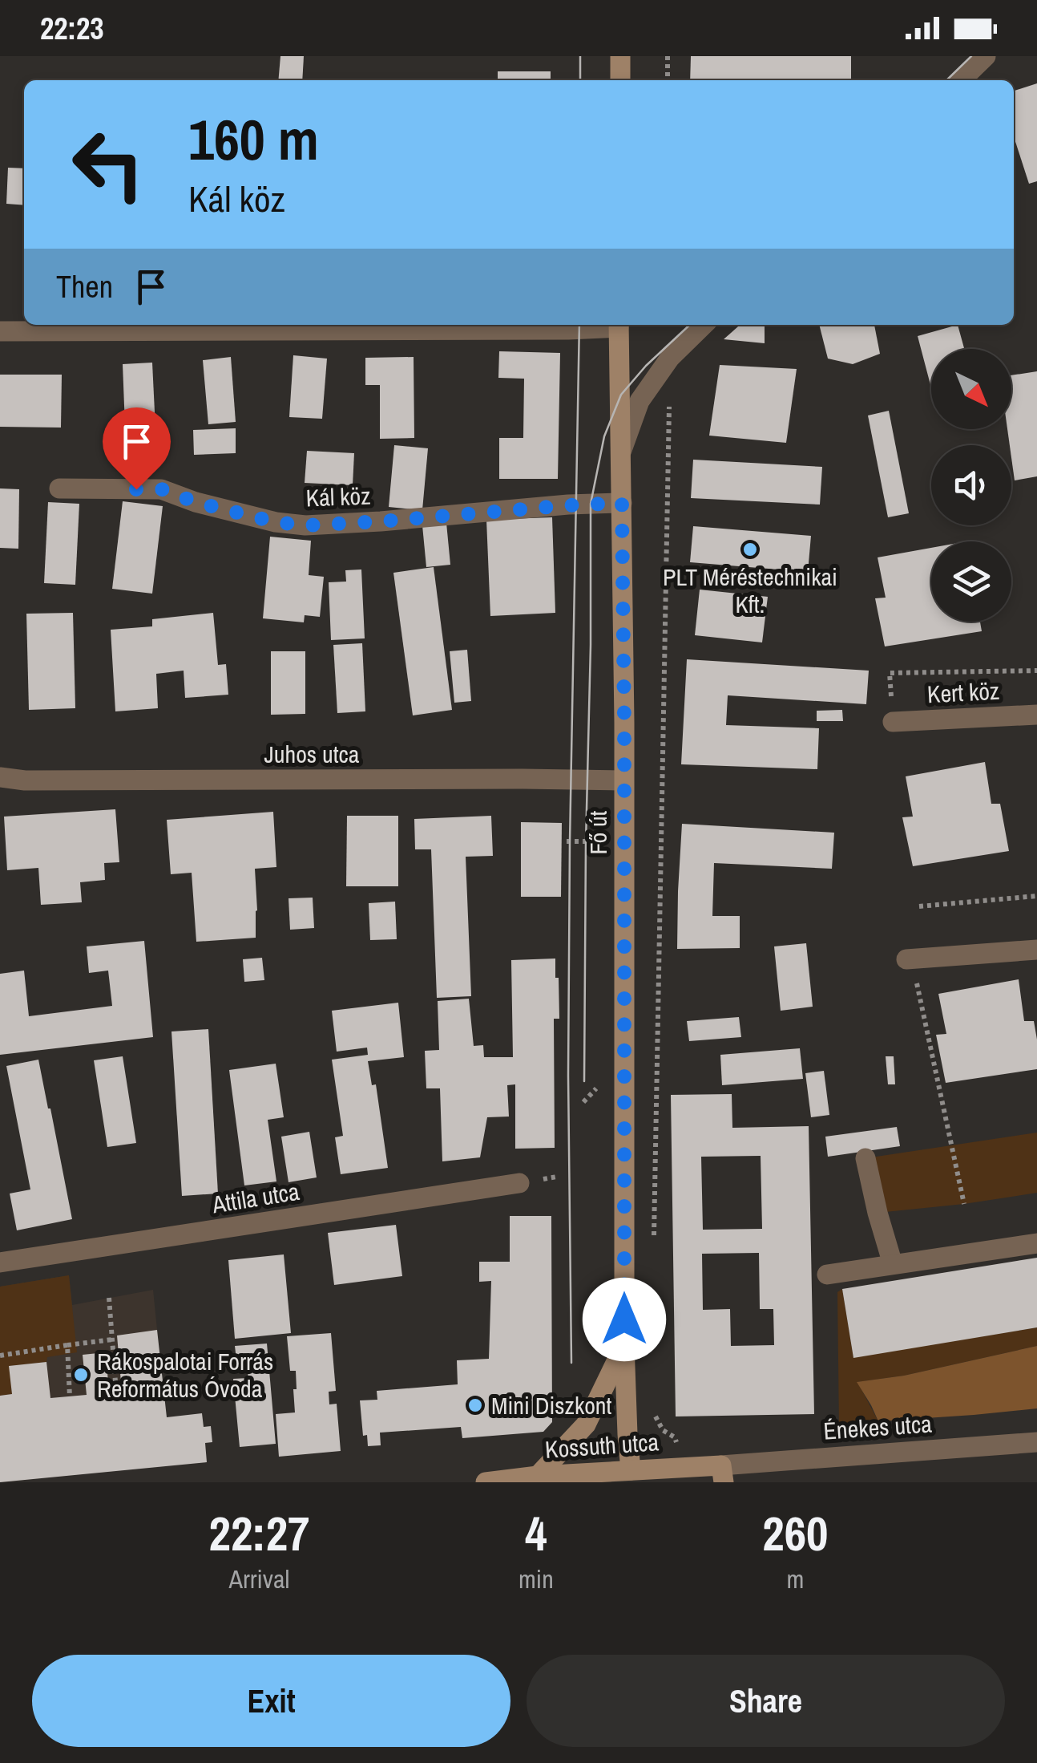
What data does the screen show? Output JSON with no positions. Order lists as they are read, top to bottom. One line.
{"streets":{"street":["Kál köz","Kert köz","Juhos utca","Fő út","Attila utca","Énekes utca","Kossuth utca"]},"crossings":[["Kál köz","Fő út"],["Juhos utca","Fő út"],["Fő út","Kossuth utca"],["Énekes utca","Kossuth utca"]],"places":["PLT Méréstechnikai Kft.","Rákospalotai Forrás Református Óvoda","Mini Diszkont"],"north":"bottom right","page":{"status":"22:23","turn":["160 m","Kál köz"],"then":"Then","eta":["22:27","Arrival","4","min","260","m"],"buttons":["Exit","Share"]}}
